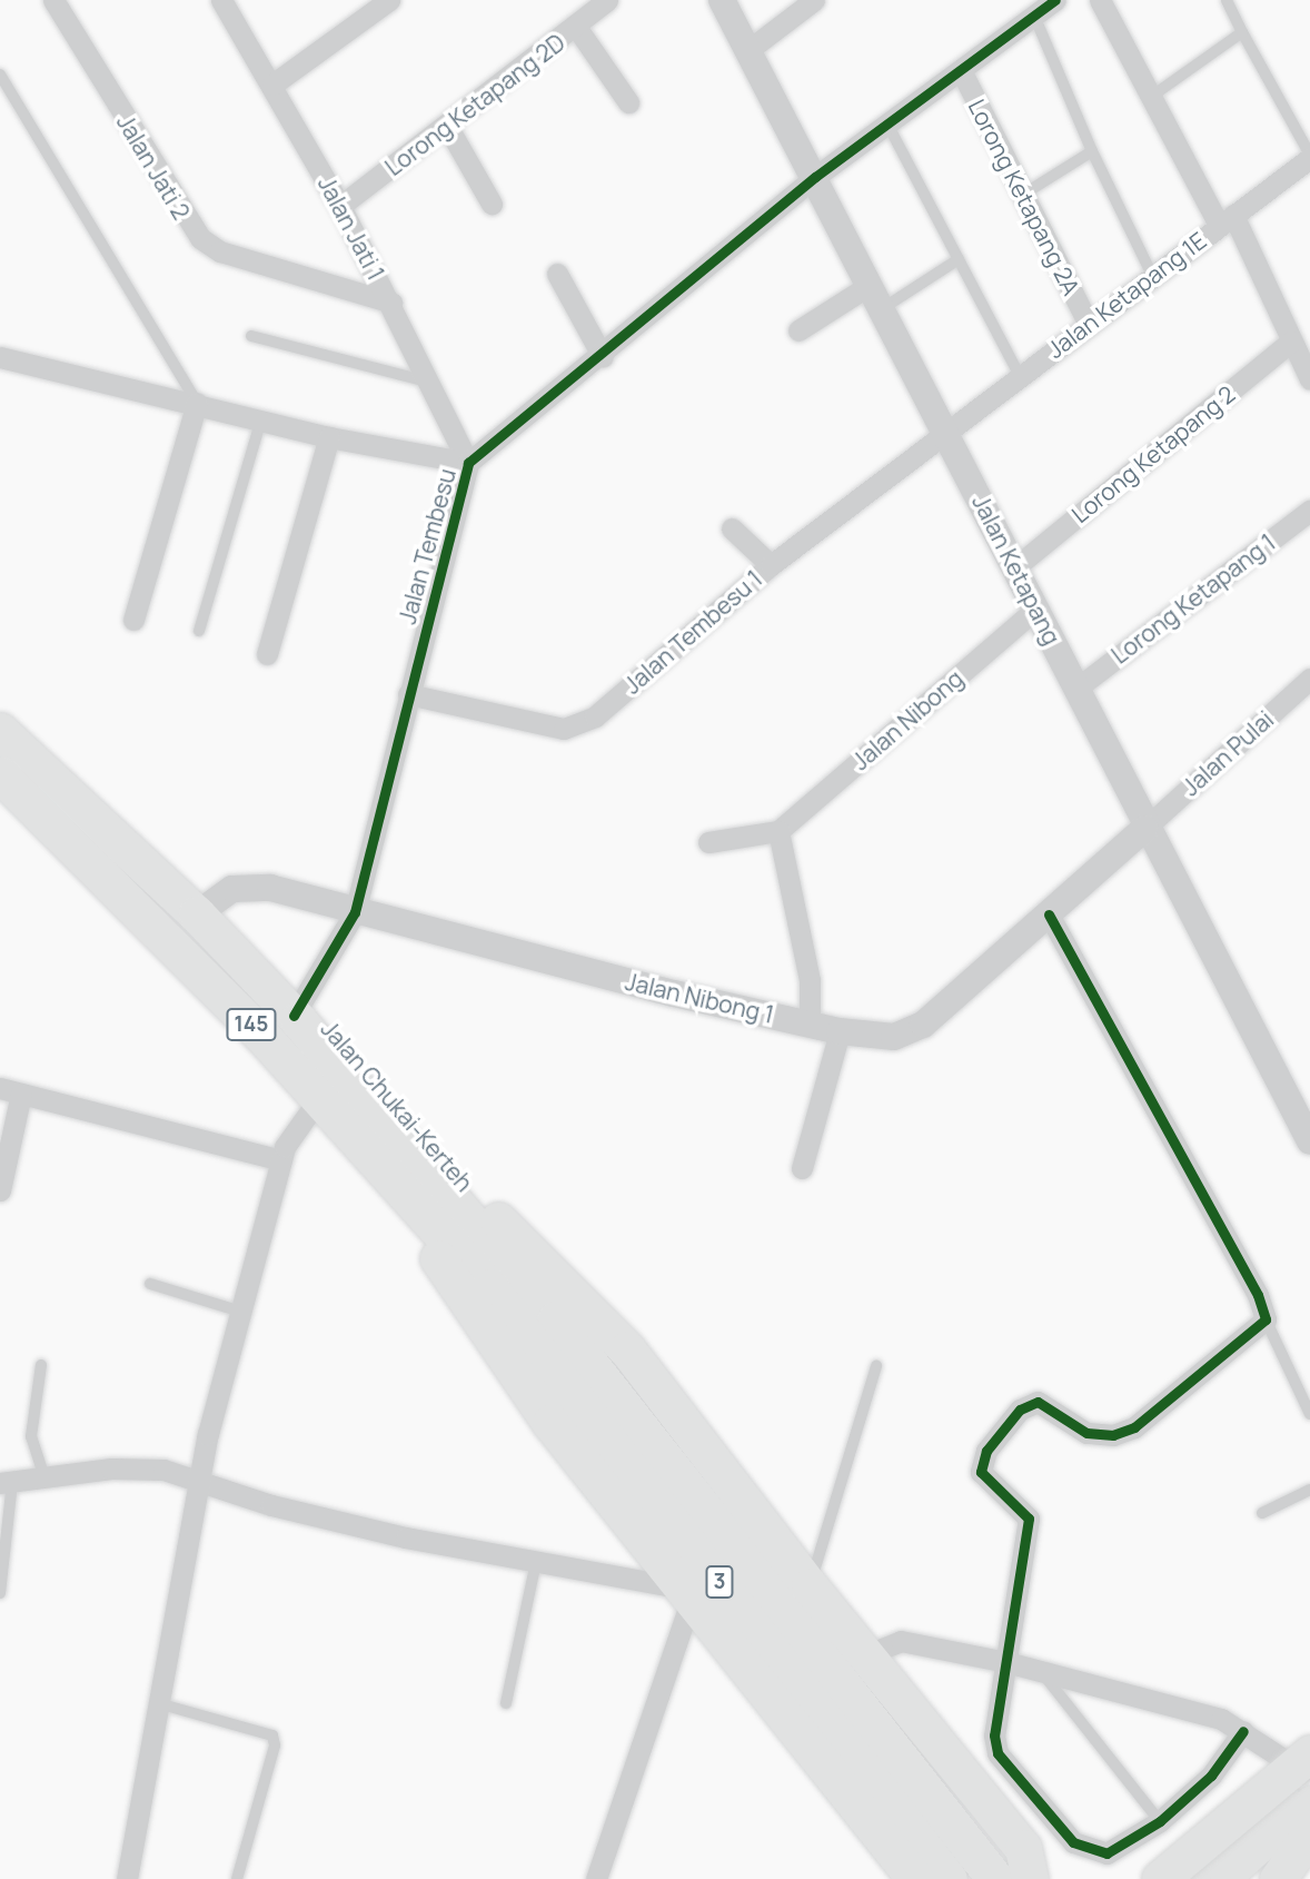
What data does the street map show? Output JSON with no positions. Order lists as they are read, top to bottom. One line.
{"streets":{"highway":["145","Jalan Chukai-Kerteh","3"],"street":["Lorong Ketapang 2D","Jalan Jati 2","Lorong Ketapang 2A","Jalan Jati 1","Jalan Ketapang 1E","Lorong Ketapang 2","Jalan Tembesu","Jalan Ketapang","Lorong Ketapang 1","Jalan Tembesu 1","Jalan Nibong","Jalan Pulai","Jalan Nibong 1"]},"crossings":[["Lorong Ketapang 2D","Jalan Jati 1"],["Jalan Jati 2","Jalan Jati 1"],["Lorong Ketapang 2A","Jalan Ketapang 1E"],["Lorong Ketapang 2A","Jalan Tembesu"],["Jalan Jati 1","Jalan Tembesu"],["Jalan Ketapang 1E","Jalan Ketapang"],["Jalan Ketapang 1E","Jalan Tembesu 1"],["Lorong Ketapang 2","Jalan Ketapang"],["Jalan Tembesu","Jalan Ketapang"],["Jalan Tembesu","Jalan Tembesu 1"],["Jalan Tembesu","Jalan Nibong 1"],["Jalan Tembesu","Jalan Chukai-Kerteh"],["Jalan Ketapang","Lorong Ketapang 1"],["Jalan Ketapang","Jalan Tembesu 1"],["Jalan Ketapang","Jalan Nibong"],["Jalan Ketapang","Jalan Pulai"],["Jalan Ketapang","Jalan Nibong 1"],["Jalan Pulai","Jalan Nibong 1"],["Jalan Nibong 1","Jalan Chukai-Kerteh"],["145","3"],["Jalan Chukai-Kerteh","3"]]}
